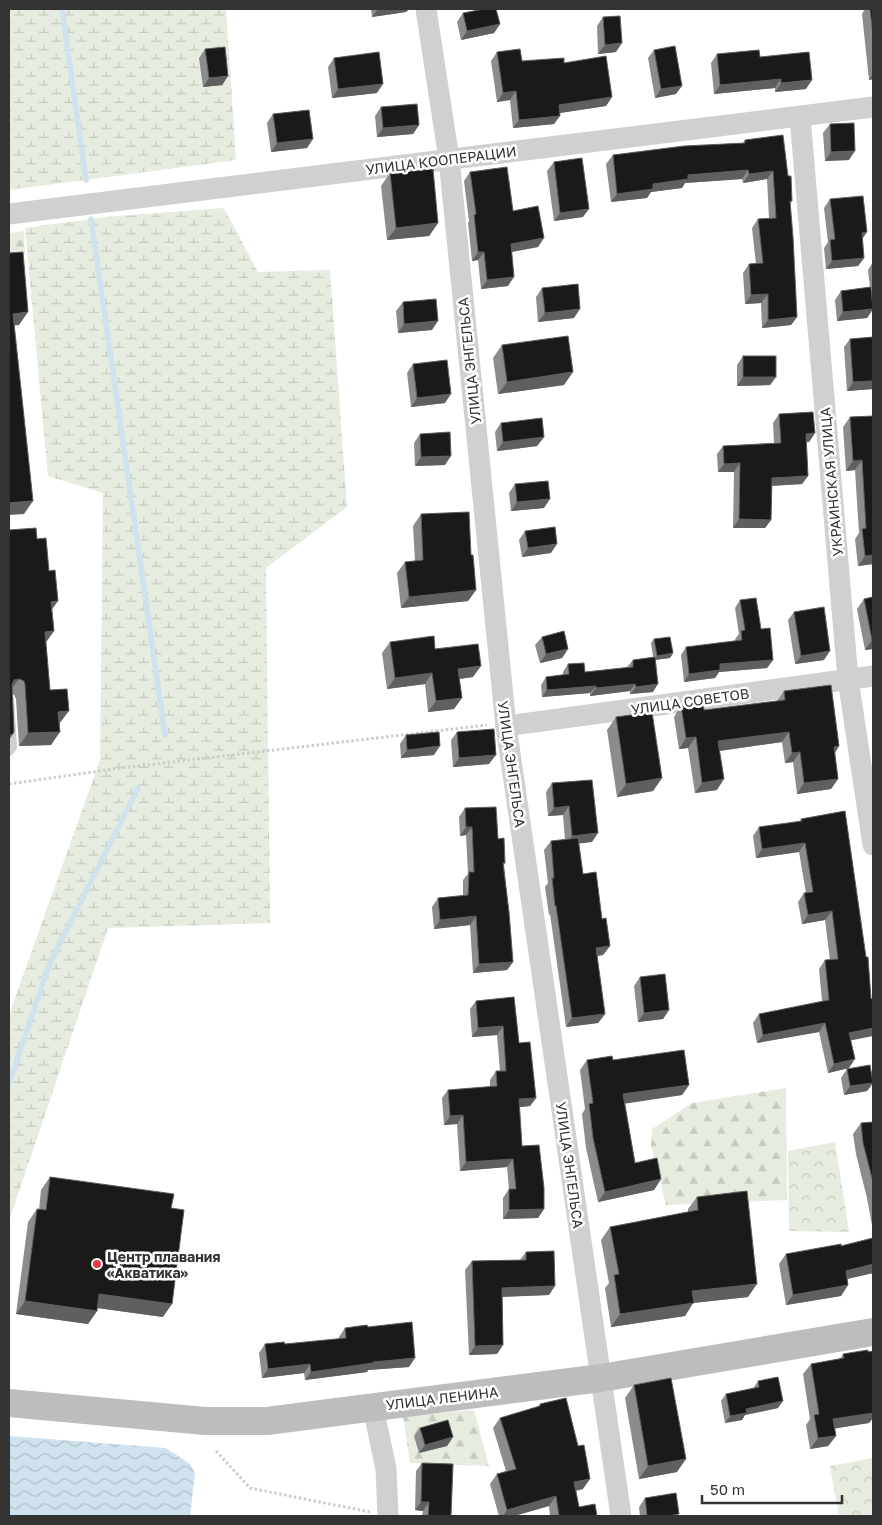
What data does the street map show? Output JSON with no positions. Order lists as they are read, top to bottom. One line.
{"streets":{"street":["УЛИЦА КООПЕРАЦИИ","УЛИЦА ЭНГЕЛЬСА","УКРАИНСКАЯ УЛИЦА","УЛИЦА СОВЕТОВ","УЛИЦА ЛЕНИНА"]},"crossings":[["УЛИЦА КООПЕРАЦИИ","УЛИЦА ЭНГЕЛЬСА"],["УЛИЦА КООПЕРАЦИИ","УКРАИНСКАЯ УЛИЦА"],["УЛИЦА ЭНГЕЛЬСА","УЛИЦА СОВЕТОВ"],["УЛИЦА ЭНГЕЛЬСА","УЛИЦА ЛЕНИНА"],["УКРАИНСКАЯ УЛИЦА","УЛИЦА СОВЕТОВ"]],"places":["Центр плавания «Акватика»"],"scale_bar":"50 m"}
